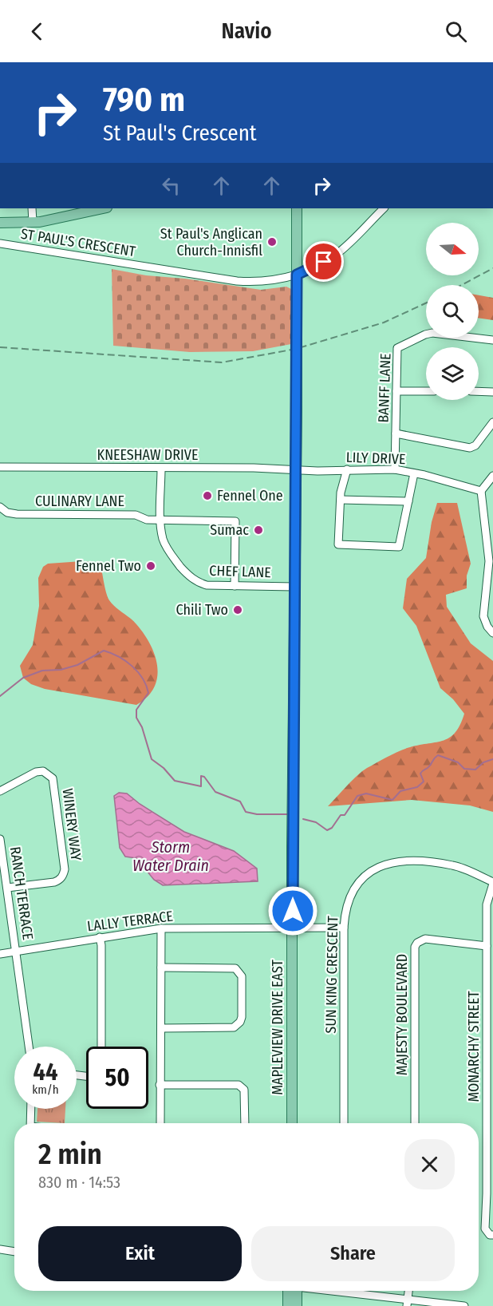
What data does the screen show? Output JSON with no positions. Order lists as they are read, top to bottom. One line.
{"streets":{"main road":["MAPLEVIEW DRIVE EAST"],"street":["ST PAUL'S CRESCENT","BANFF LANE","KNEESHAW DRIVE","LILY DRIVE","CULINARY LANE","CHEF LANE","WINERY WAY","RANCH TERRACE","LALLY TERRACE","SUN KING CRESCENT","MAJESTY BOULEVARD","MONARCHY STREET"]},"crossings":[["ST PAUL'S CRESCENT","MAPLEVIEW DRIVE EAST"],["BANFF LANE","LILY DRIVE"],["KNEESHAW DRIVE","LILY DRIVE"],["KNEESHAW DRIVE","CHEF LANE"],["KNEESHAW DRIVE","MAPLEVIEW DRIVE EAST"],["LILY DRIVE","MAPLEVIEW DRIVE EAST"],["CULINARY LANE","CHEF LANE"],["CHEF LANE","MAPLEVIEW DRIVE EAST"],["WINERY WAY","RANCH TERRACE"],["RANCH TERRACE","LALLY TERRACE"],["LALLY TERRACE","SUN KING CRESCENT"],["LALLY TERRACE","MAPLEVIEW DRIVE EAST"],["SUN KING CRESCENT","MONARCHY STREET"],["MAJESTY BOULEVARD","MONARCHY STREET"]],"water":["Storm Water Drain"],"places":["St Paul's Anglican Church-Innisfil","Fennel One","Sumac","Fennel Two","Chili Two"],"north":"right","page":{"header":"Navio","turn":["790 m","St Paul's Crescent"],"speed":"44 km/h","limit":"50","heading":["2 min","830 m · 14:53"],"buttons":["Exit","Share"]}}
